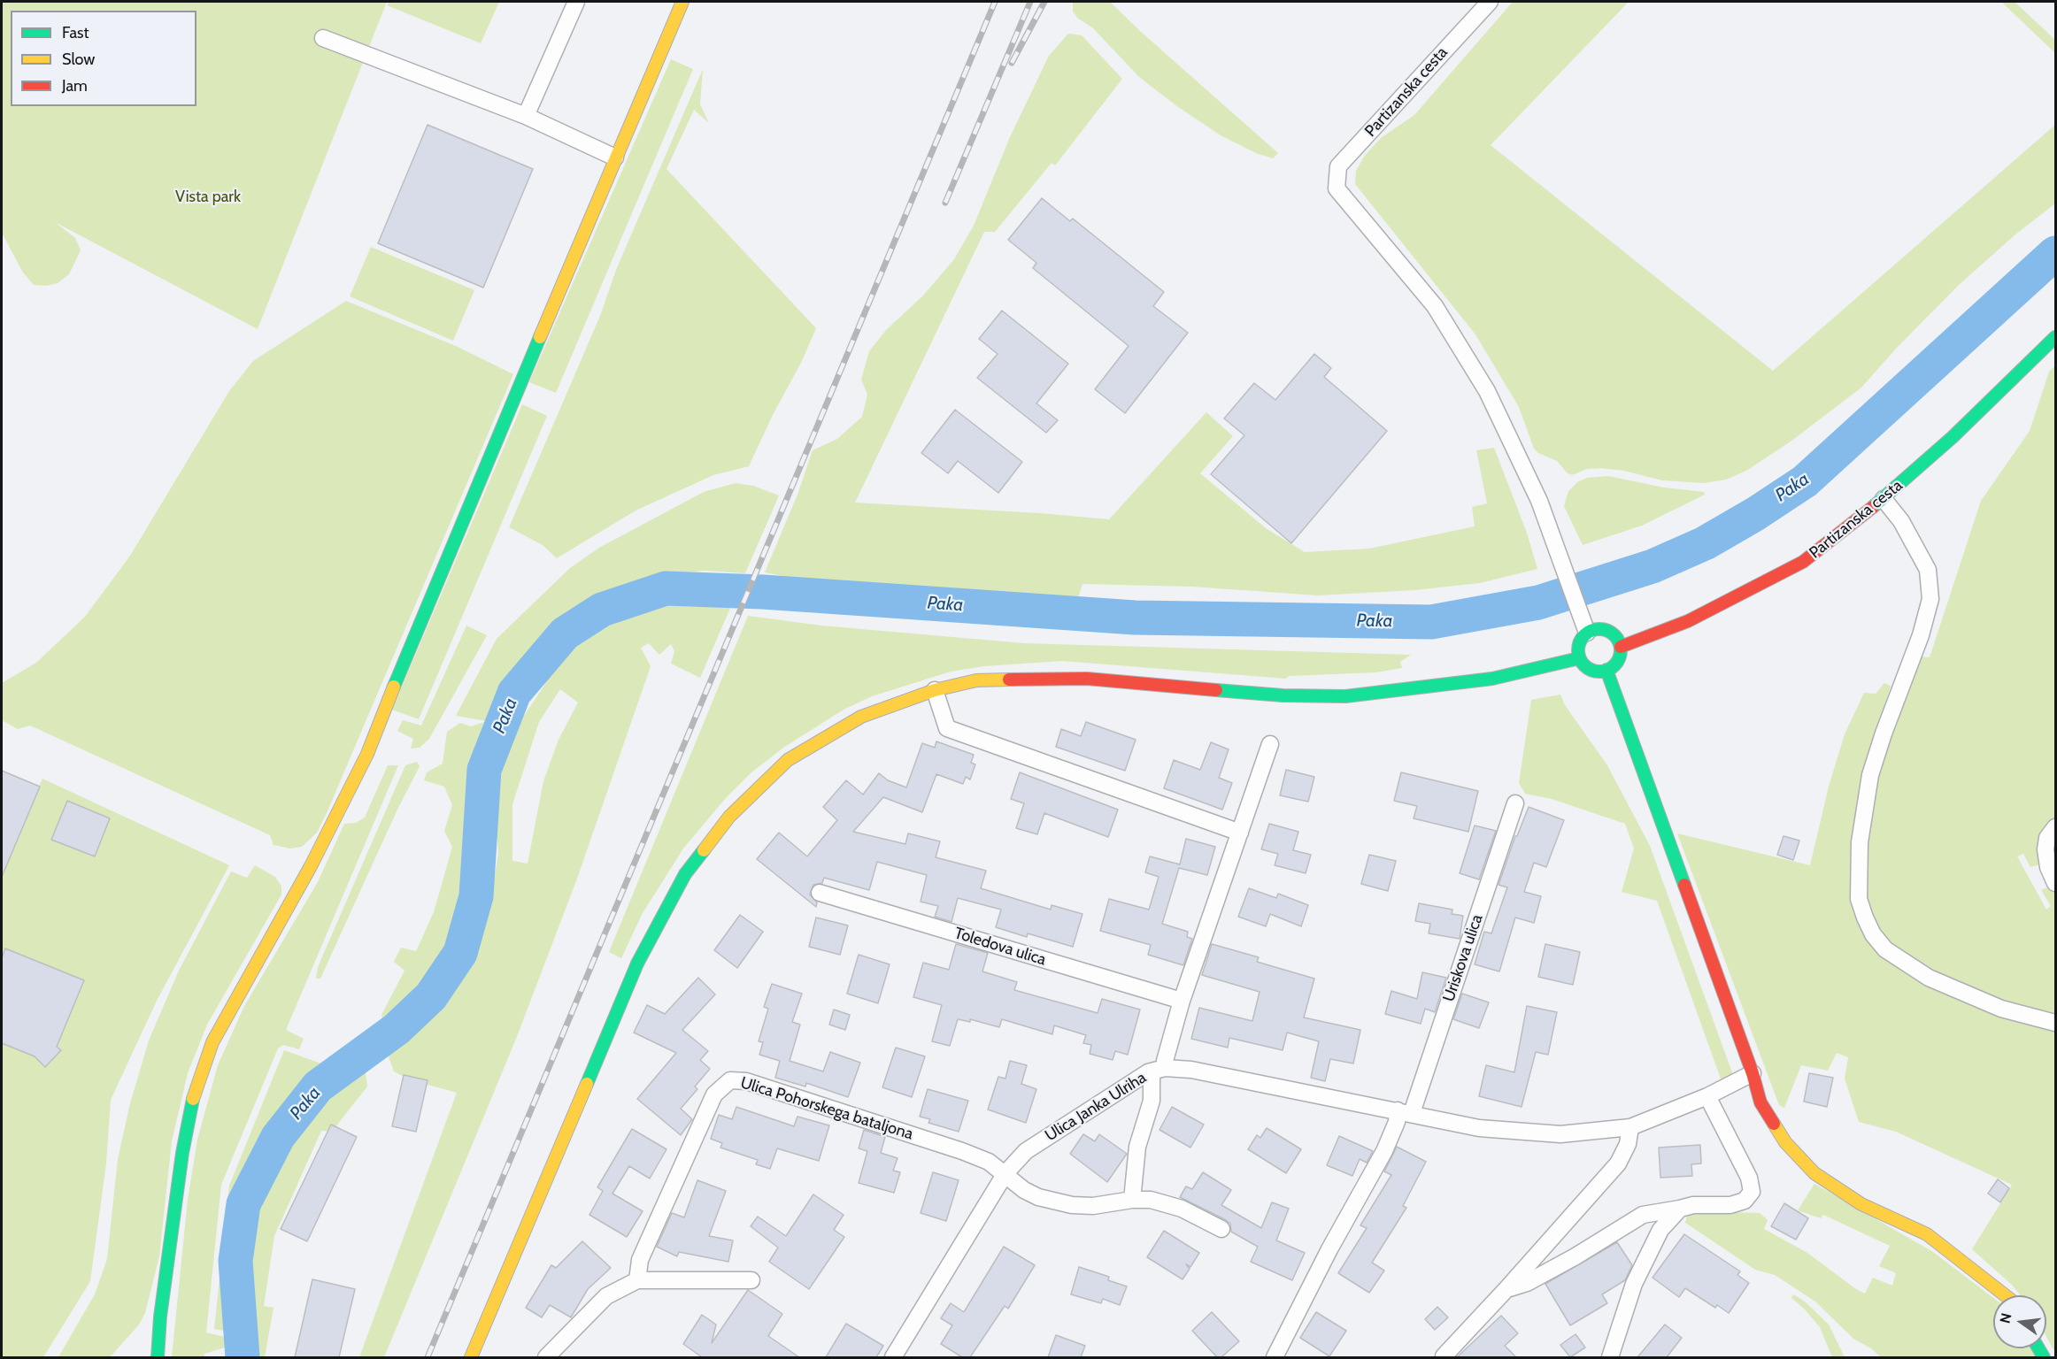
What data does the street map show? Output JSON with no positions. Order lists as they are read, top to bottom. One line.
{"streets":{"street":["Partizanska cesta","Toledova ulica","Uriskova ulica","Ulica Janka Ulriha","Ulica Pohorskega bataljona"]},"crossings":[["Toledova ulica","Ulica Janka Ulriha"],["Ulica Janka Ulriha","Ulica Pohorskega bataljona"]],"water":["Paka"],"parks":["Vista park"],"legend":["Fast","Slow","Jam"],"north":"left"}
